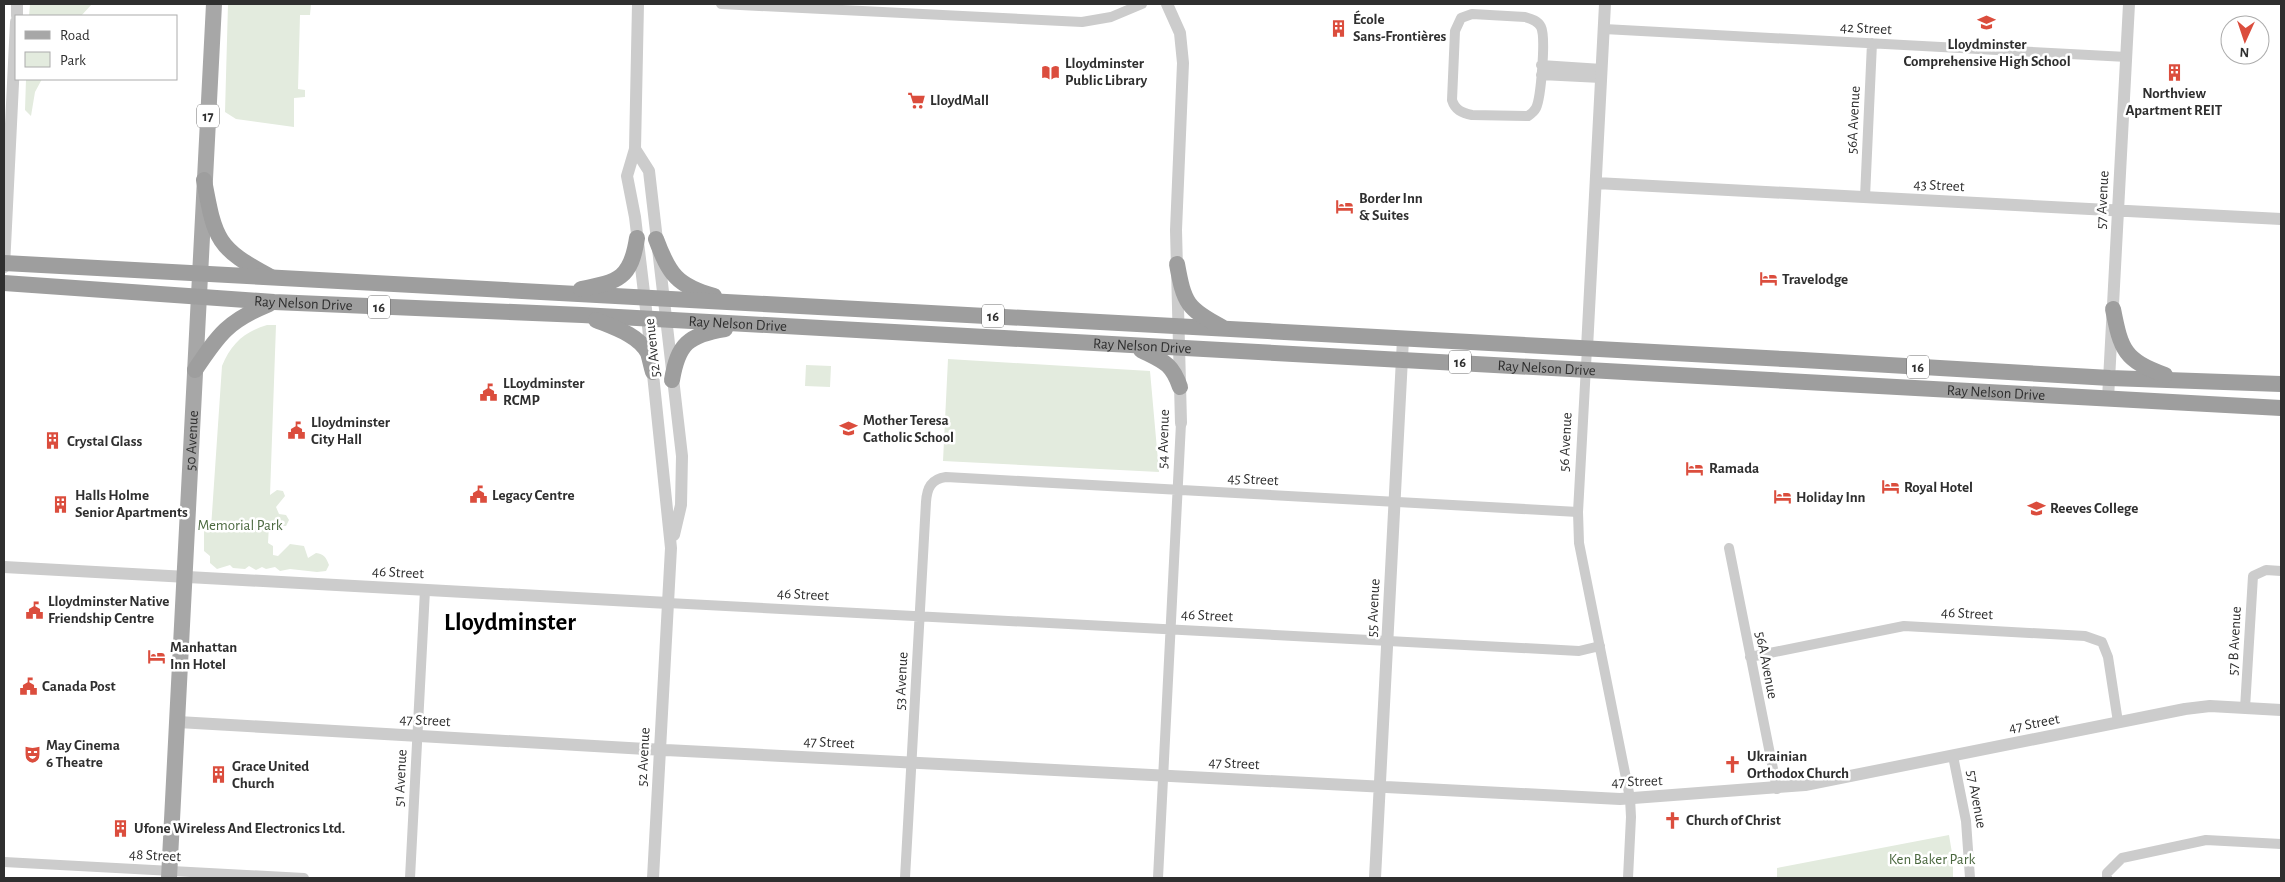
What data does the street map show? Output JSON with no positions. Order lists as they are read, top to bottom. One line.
{"streets":{"highway":["Ray Nelson Drive","16"],"main road":["17","50 Avenue"],"street":["42 Street","56A Avenue","43 Street","57 Avenue","52 Avenue","54 Avenue","56 Avenue","45 Street","46 Street","55 Avenue","57 B Avenue","53 Avenue","47 Street","51 Avenue","48 Street"]},"crossings":[["42 Street","56A Avenue"],["42 Street","57 Avenue"],["42 Street","56 Avenue"],["56A Avenue","43 Street"],["56A Avenue","46 Street"],["56A Avenue","47 Street"],["43 Street","57 Avenue"],["43 Street","56 Avenue"],["57 Avenue","Ray Nelson Drive"],["57 Avenue","47 Street"],["Ray Nelson Drive","52 Avenue"],["Ray Nelson Drive","54 Avenue"],["Ray Nelson Drive","50 Avenue"],["Ray Nelson Drive","56 Avenue"],["Ray Nelson Drive","55 Avenue"],["52 Avenue","46 Street"],["52 Avenue","47 Street"],["54 Avenue","45 Street"],["54 Avenue","46 Street"],["54 Avenue","47 Street"],["50 Avenue","46 Street"],["50 Avenue","47 Street"],["50 Avenue","48 Street"],["56 Avenue","45 Street"],["56 Avenue","46 Street"],["56 Avenue","47 Street"],["45 Street","55 Avenue"],["45 Street","53 Avenue"],["46 Street","55 Avenue"],["46 Street","53 Avenue"],["46 Street","47 Street"],["46 Street","51 Avenue"],["55 Avenue","47 Street"],["57 B Avenue","47 Street"],["53 Avenue","47 Street"],["47 Street","51 Avenue"]],"districts":["Lloydminster"],"parks":["Memorial Park","Ken Baker Park"],"places":{"school or university":["Lloydminster Comprehensive High School","Mother Teresa Catholic School","Reeves College"],"building":["École Sans-Frontières","Northview Apartment REIT","Crystal Glass","Halls Holme Senior Apartments","Grace United Church","Ufone Wireless And Electronics Ltd."],"library":["Lloydminster Public Library"],"supermarket":["LloydMall"],"hotel":["Border Inn & Suites","Travelodge","Ramada","Royal Hotel","Holiday Inn","Manhattan Inn Hotel"],"public building":["LLoydminster RCMP","Lloydminster City Hall","Legacy Centre","Lloydminster Native Friendship Centre","Canada Post"],"theatre":["May Cinema 6 Theatre"],"church":["Ukrainian Orthodox Church","Church of Christ"]},"legend":["Road","Park"],"north":"bottom"}
